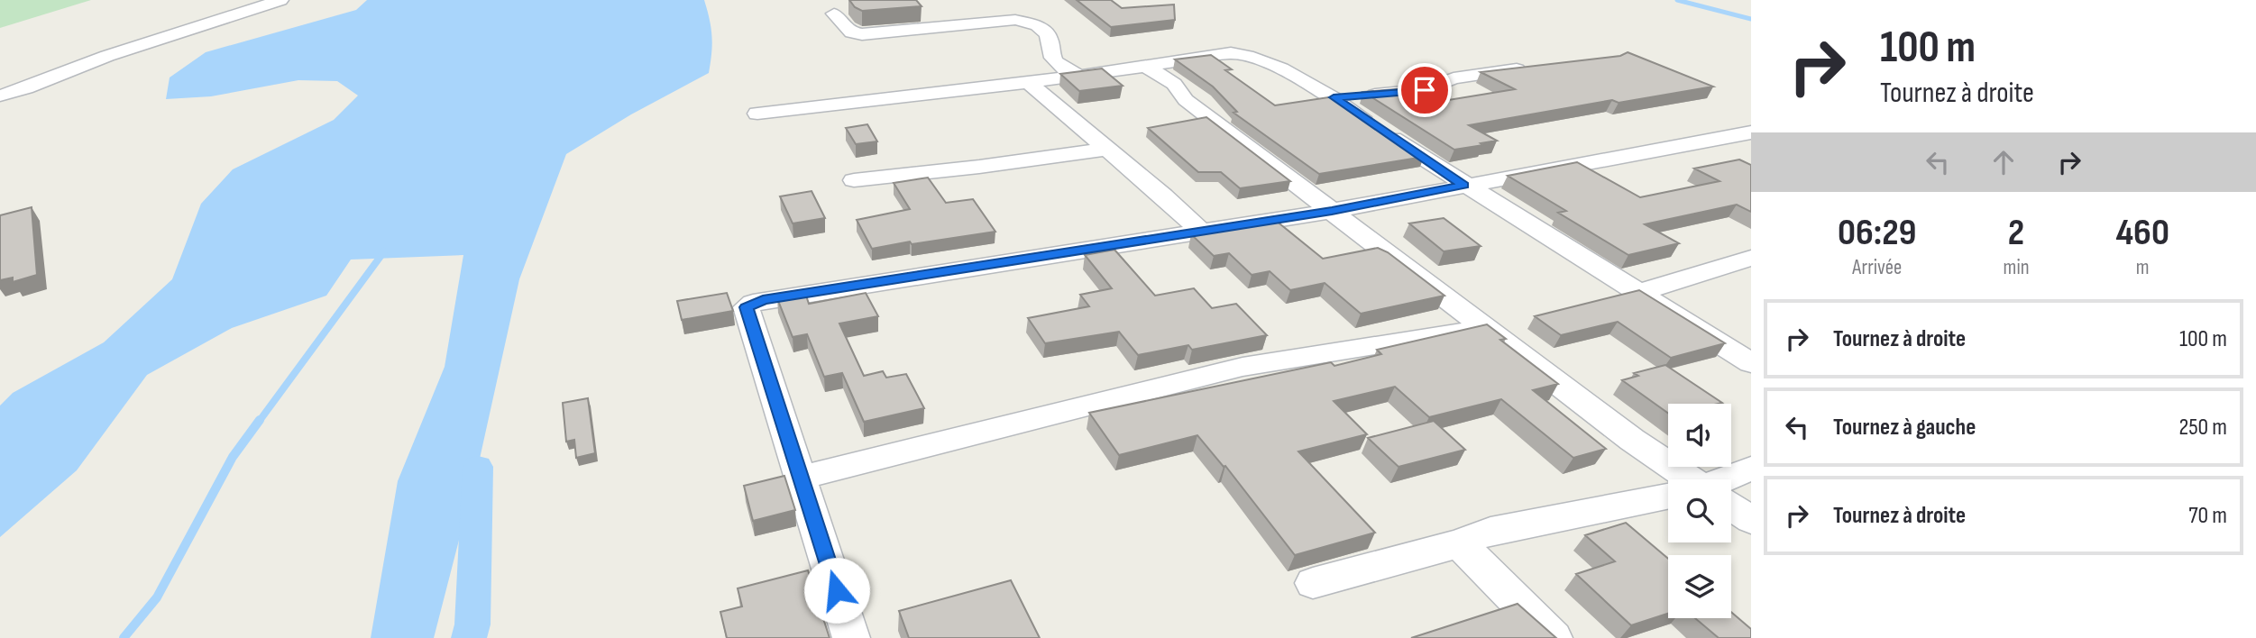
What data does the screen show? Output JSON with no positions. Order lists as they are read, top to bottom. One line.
{"page":{"turn":["100 m","Tournez à droite"],"eta":["06:29","Arrivée","2","min","460","m"],"list":[{"name":"Tournez à droite","value":"100 m"},{"name":"Tournez à gauche","value":"250 m"},{"name":"Tournez à droite","value":"70 m"}]}}
